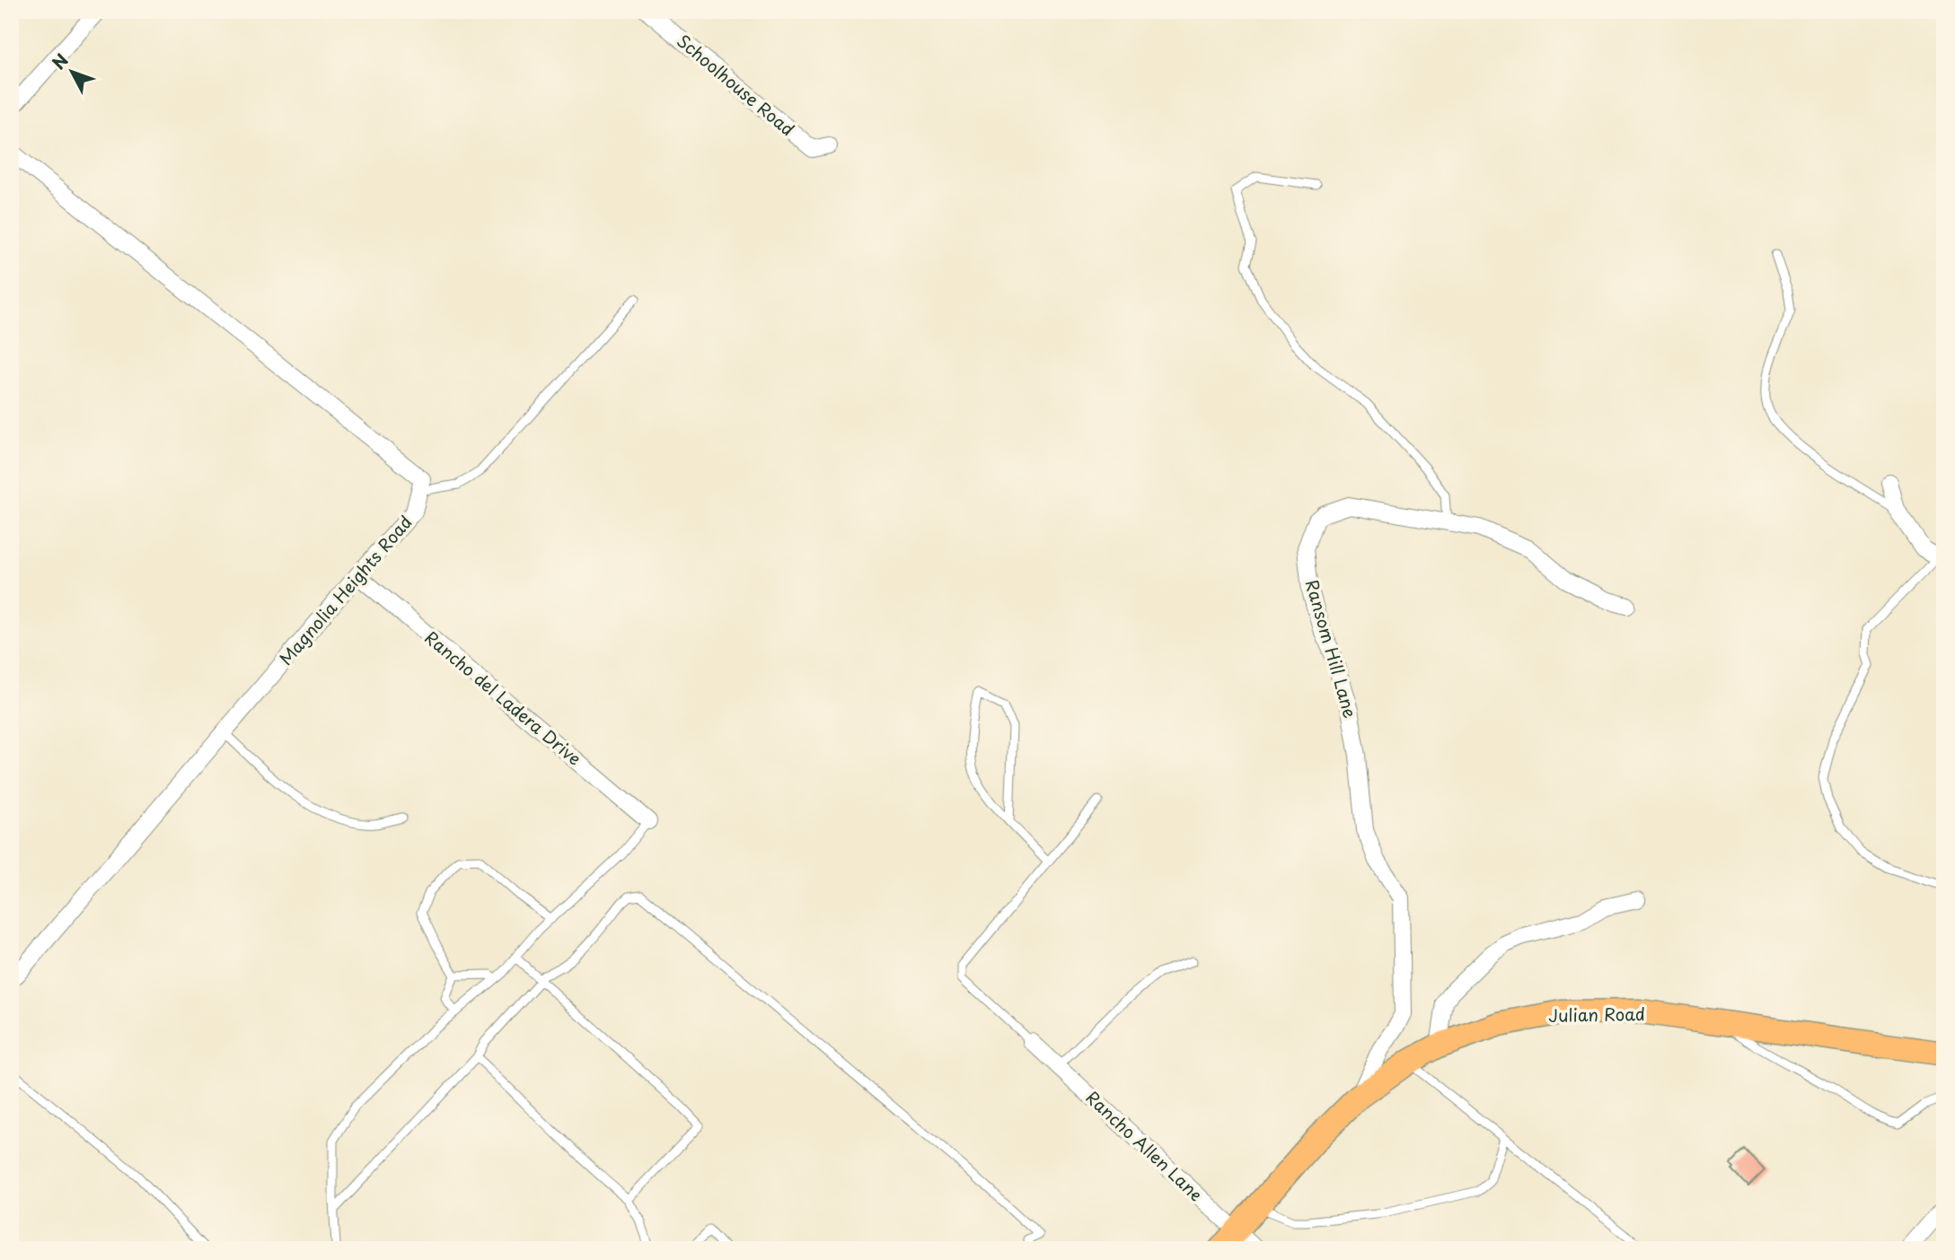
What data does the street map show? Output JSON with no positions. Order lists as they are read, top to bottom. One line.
{"streets":{"main road":["Julian Road"],"street":["Schoolhouse Road","Magnolia Heights Road","Ransom Hill Lane","Rancho del Ladera Drive","Rancho Allen Lane"]},"crossings":[["Magnolia Heights Road","Rancho del Ladera Drive"],["Ransom Hill Lane","Julian Road"],["Julian Road","Rancho Allen Lane"]],"north":"top left"}
